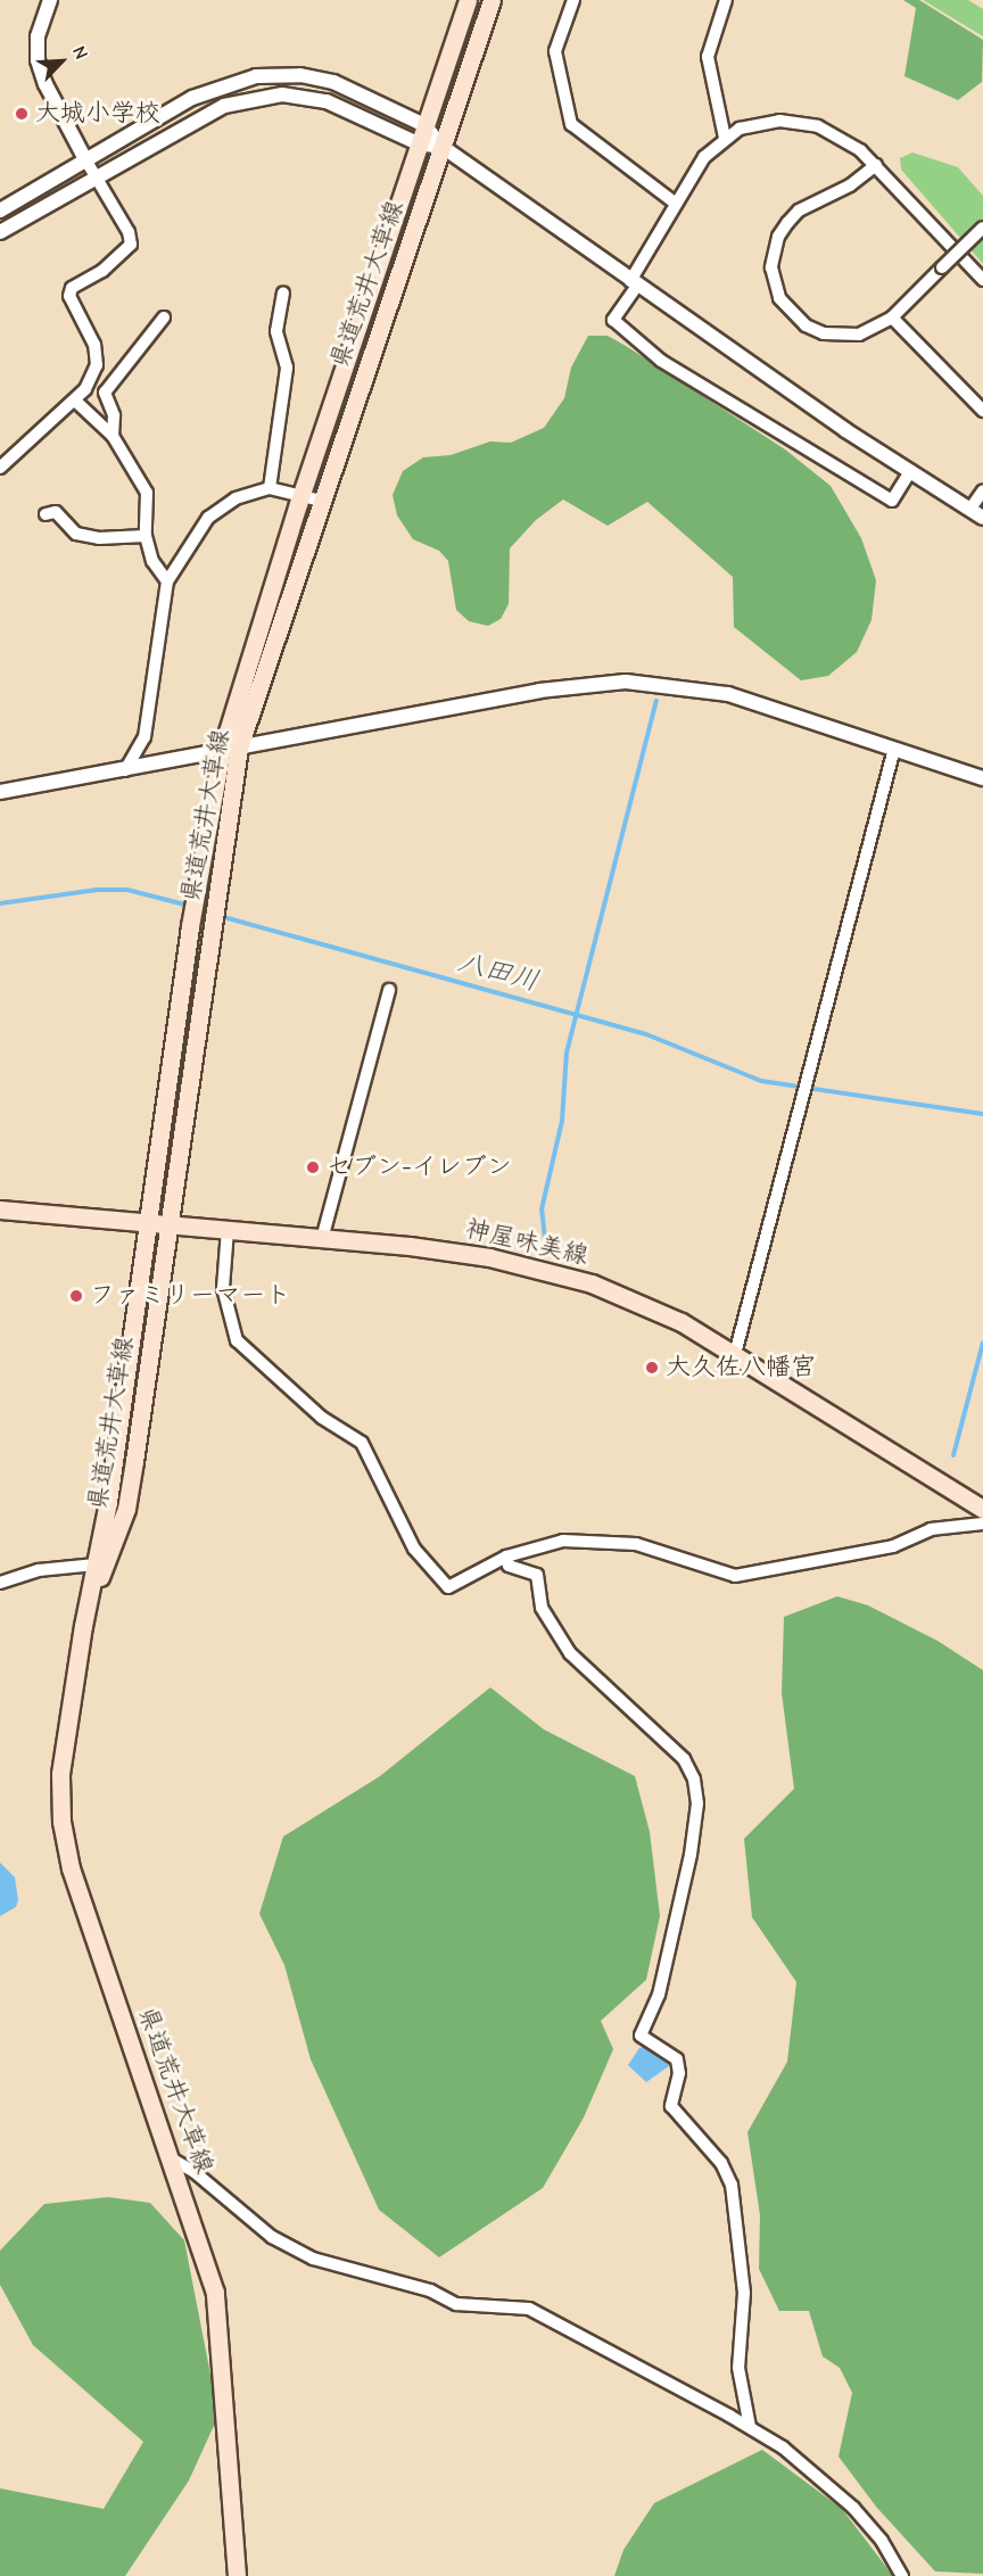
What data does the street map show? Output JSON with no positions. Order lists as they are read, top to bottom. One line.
{"streets":{"main road":["県道荒井大草線","神屋味美線"]},"crossings":[["県道荒井大草線","神屋味美線"]],"water":["八田川"],"places":["大城小学校","セブン-イレブン","ファミリーマート","大久佐八幡宮"],"north":"top right"}
